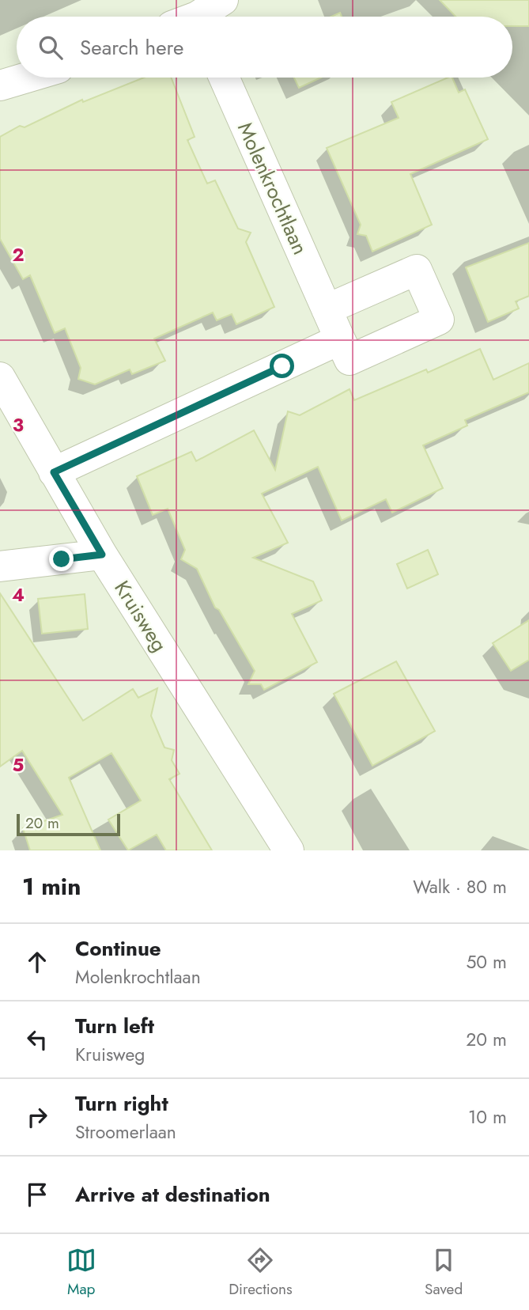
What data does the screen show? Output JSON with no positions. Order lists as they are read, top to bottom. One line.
{"streets":{"street":["Molenkrochtlaan","Kruisweg"]},"scale_bar":"20 m","page":{"search":"Search here","scale":"20 m","heading":["1 min","Walk · 80 m"],"list":[["Continue","Molenkrochtlaan","50 m"],["Turn left","Kruisweg","20 m"],["Turn right","Stroomerlaan","10 m"],"Arrive at destination"],"nav":["Map","Directions","Saved"]},"grid":{"rows":["2","3","4","5"]}}
